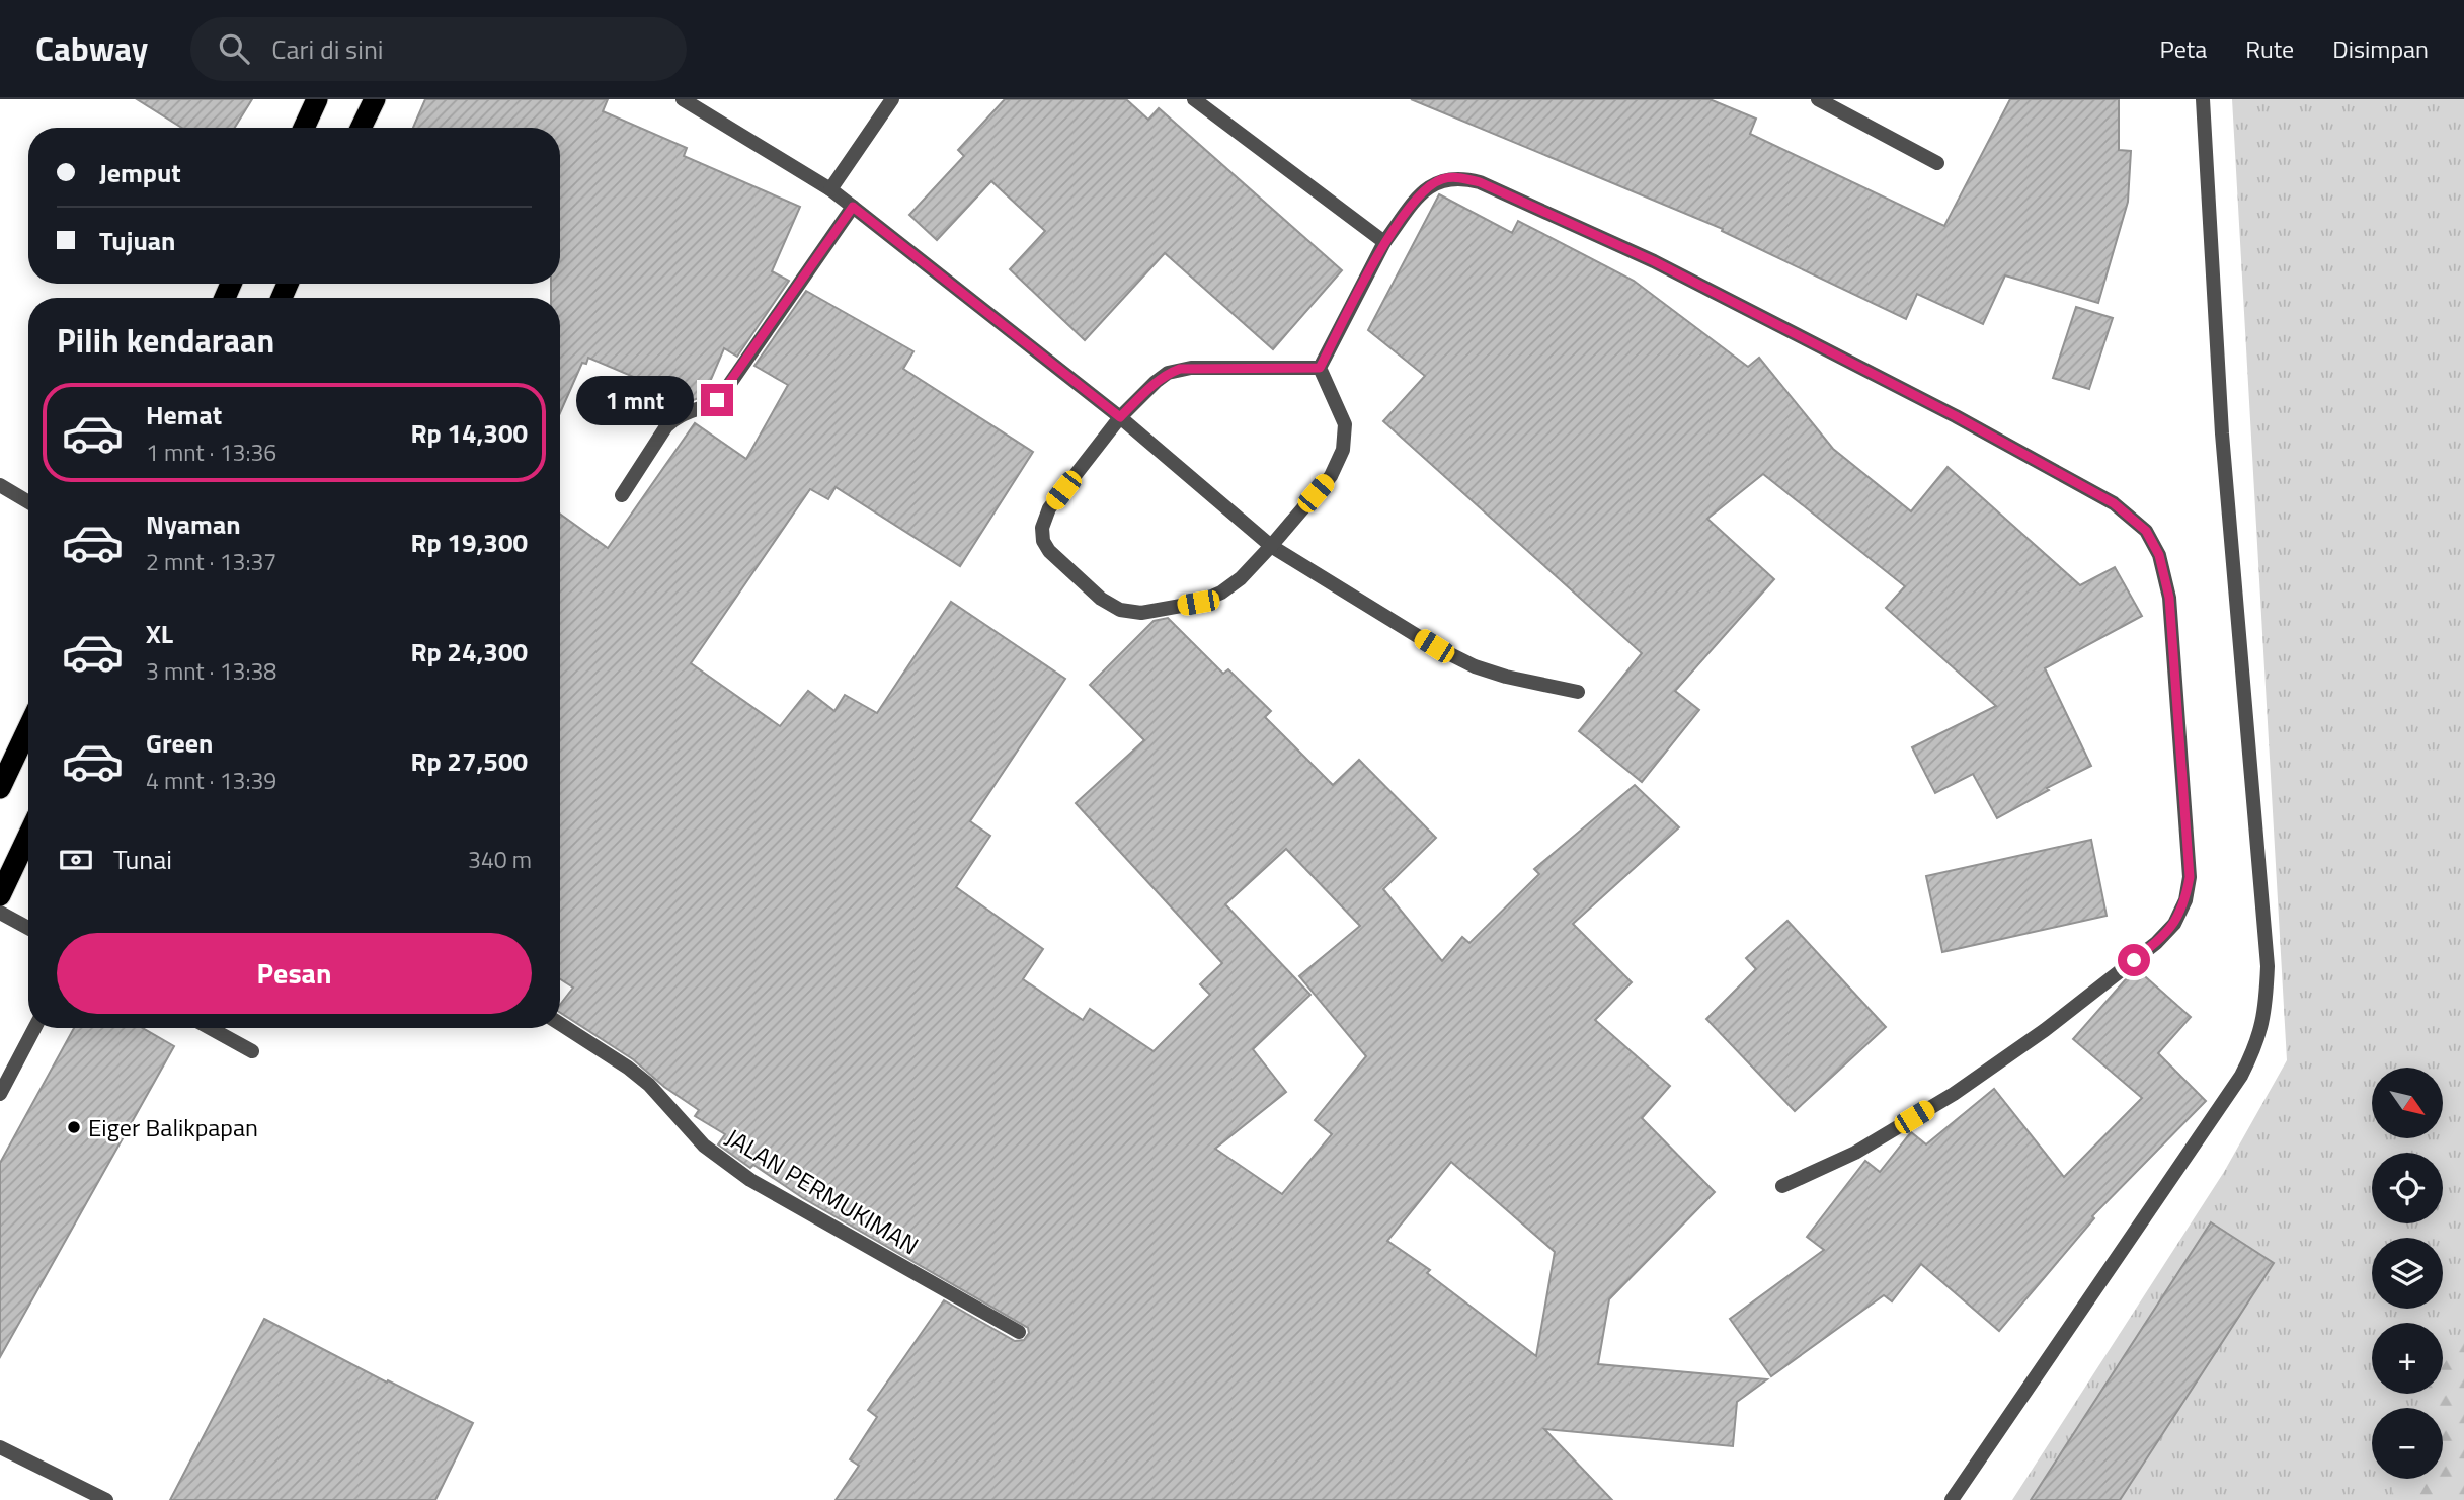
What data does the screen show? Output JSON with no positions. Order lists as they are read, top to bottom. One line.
{"streets":{"street":["JALAN PERMUKIMAN"]},"places":["Eiger Balikpapan"],"north":"bottom right","page":{"header":"Cabway","search":"Cari di sini","nav":["Peta","Rute","Disimpan"],"banner":["Jemput","Tujuan"],"heading":"Pilih kendaraan","bubble":"1 mnt","list":[{"name":"Hemat","note":"1 mnt · 13:36","value":"Rp 14,300"},{"name":"Nyaman","note":"2 mnt · 13:37","value":"Rp 19,300"},{"name":"XL","note":"3 mnt · 13:38","value":"Rp 24,300"},{"name":"Green","note":"4 mnt · 13:39","value":"Rp 27,500"}],"pay":["Tunai","340 m"],"buttons":"Pesan","map_buttons":["+","−"]}}
